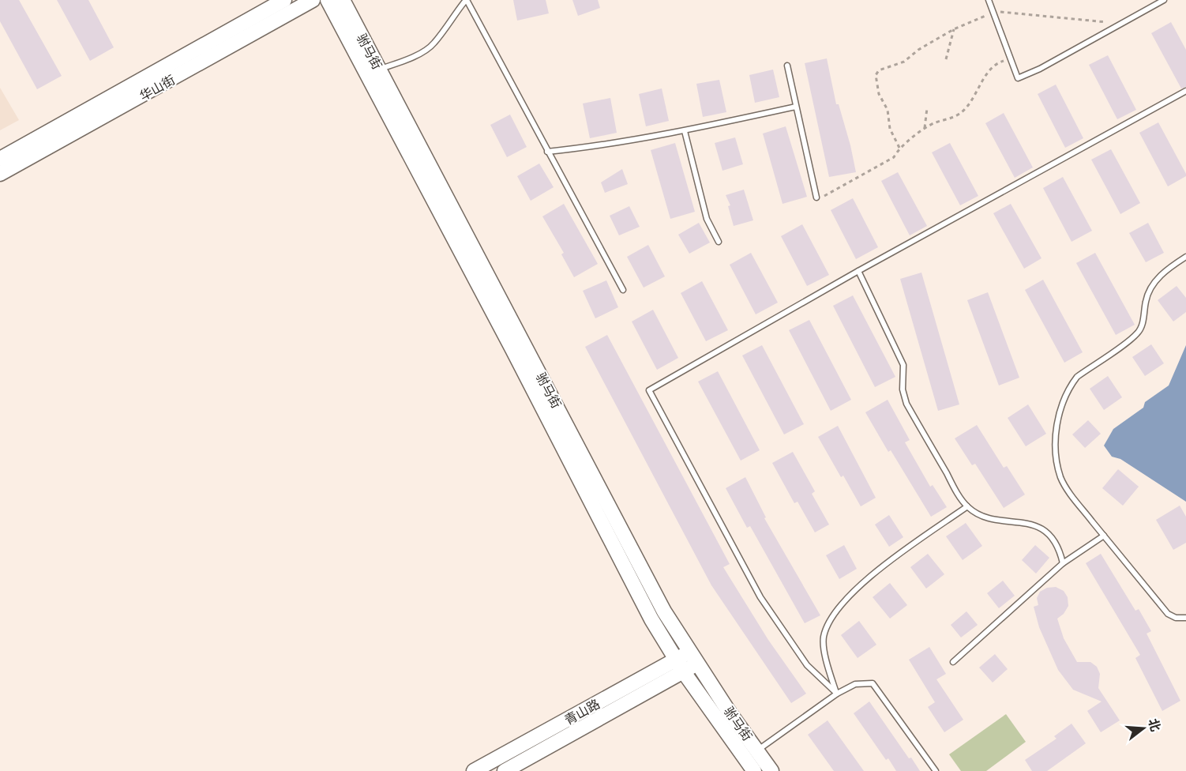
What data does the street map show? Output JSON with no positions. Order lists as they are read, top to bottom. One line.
{"streets":{"main road":["驸马街","华山街","青山路"]},"crossings":[["驸马街","青山路"]],"north":"right"}
